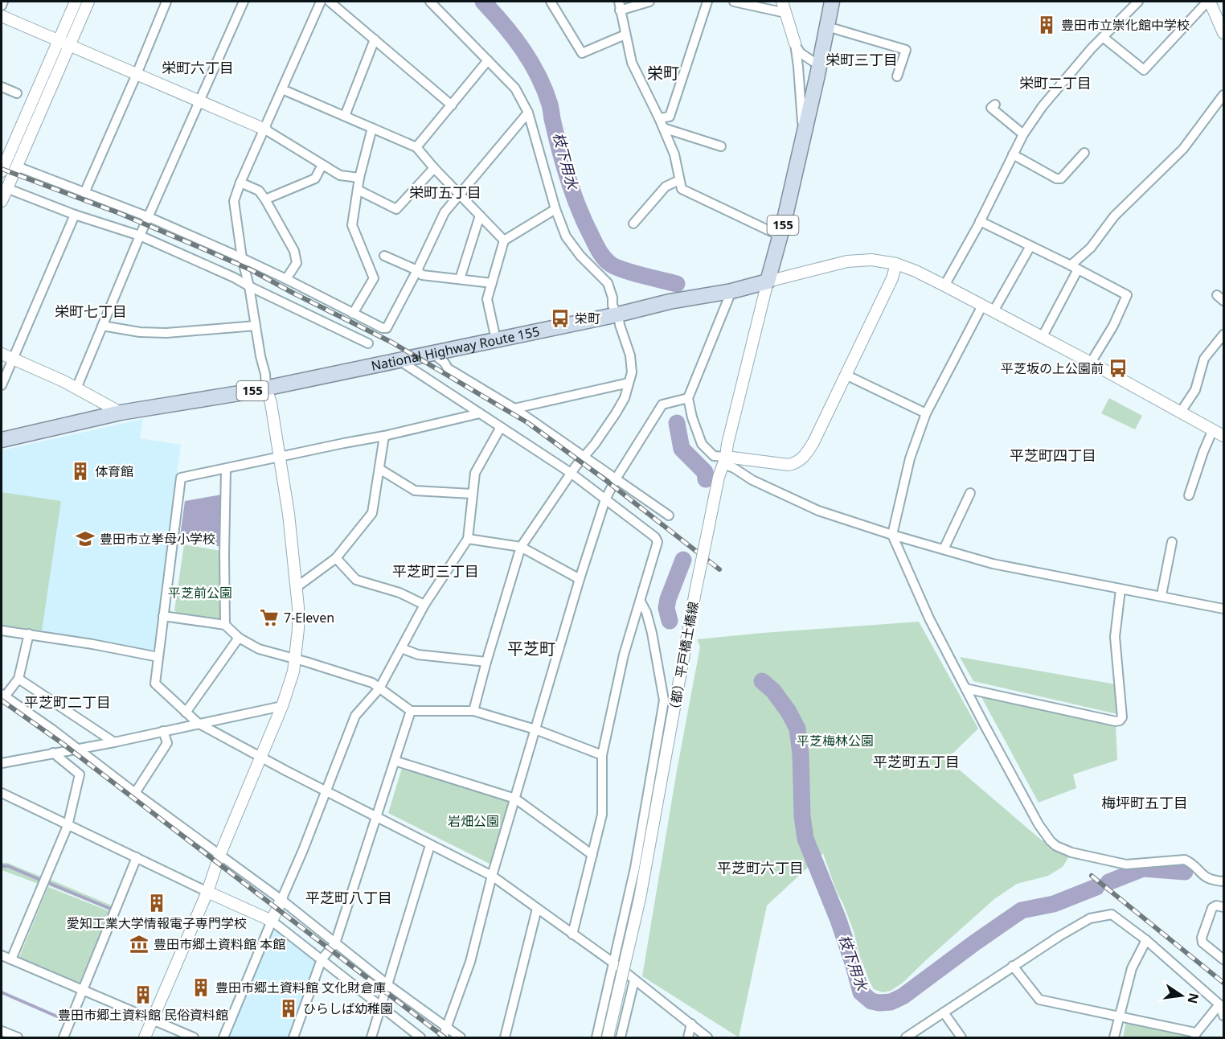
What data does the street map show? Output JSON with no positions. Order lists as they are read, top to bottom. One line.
{"streets":{"highway":["155","National Highway Route 155"],"street":["（都）平戸橋土橋線"]},"crossings":[["155","National Highway Route 155"],["155","（都）平戸橋土橋線"],["National Highway Route 155","（都）平戸橋土橋線"]],"districts":["栄町三丁目","栄町六丁目","栄町","栄町二丁目","栄町五丁目","栄町七丁目","平芝町四丁目","平芝町三丁目","平芝町","平芝町二丁目","平芝町五丁目","梅坪町五丁目","平芝町六丁目","平芝町八丁目"],"water":["枝下用水"],"parks":["平芝前公園","平芝梅林公園","岩畑公園"],"places":{"building":["豊田市立崇化館中学校","体育館","愛知工業大学情報電子専門学校","豊田市郷土資料館 文化財倉庫","豊田市郷土資料館 民俗資料館","ひらしば幼稚園"],"bus stop":["栄町","平芝坂の上公園前"],"school or university":["豊田市立挙母小学校"],"supermarket":["7-Eleven"],"museum":["豊田市郷土資料館 本館"]},"north":"right"}
